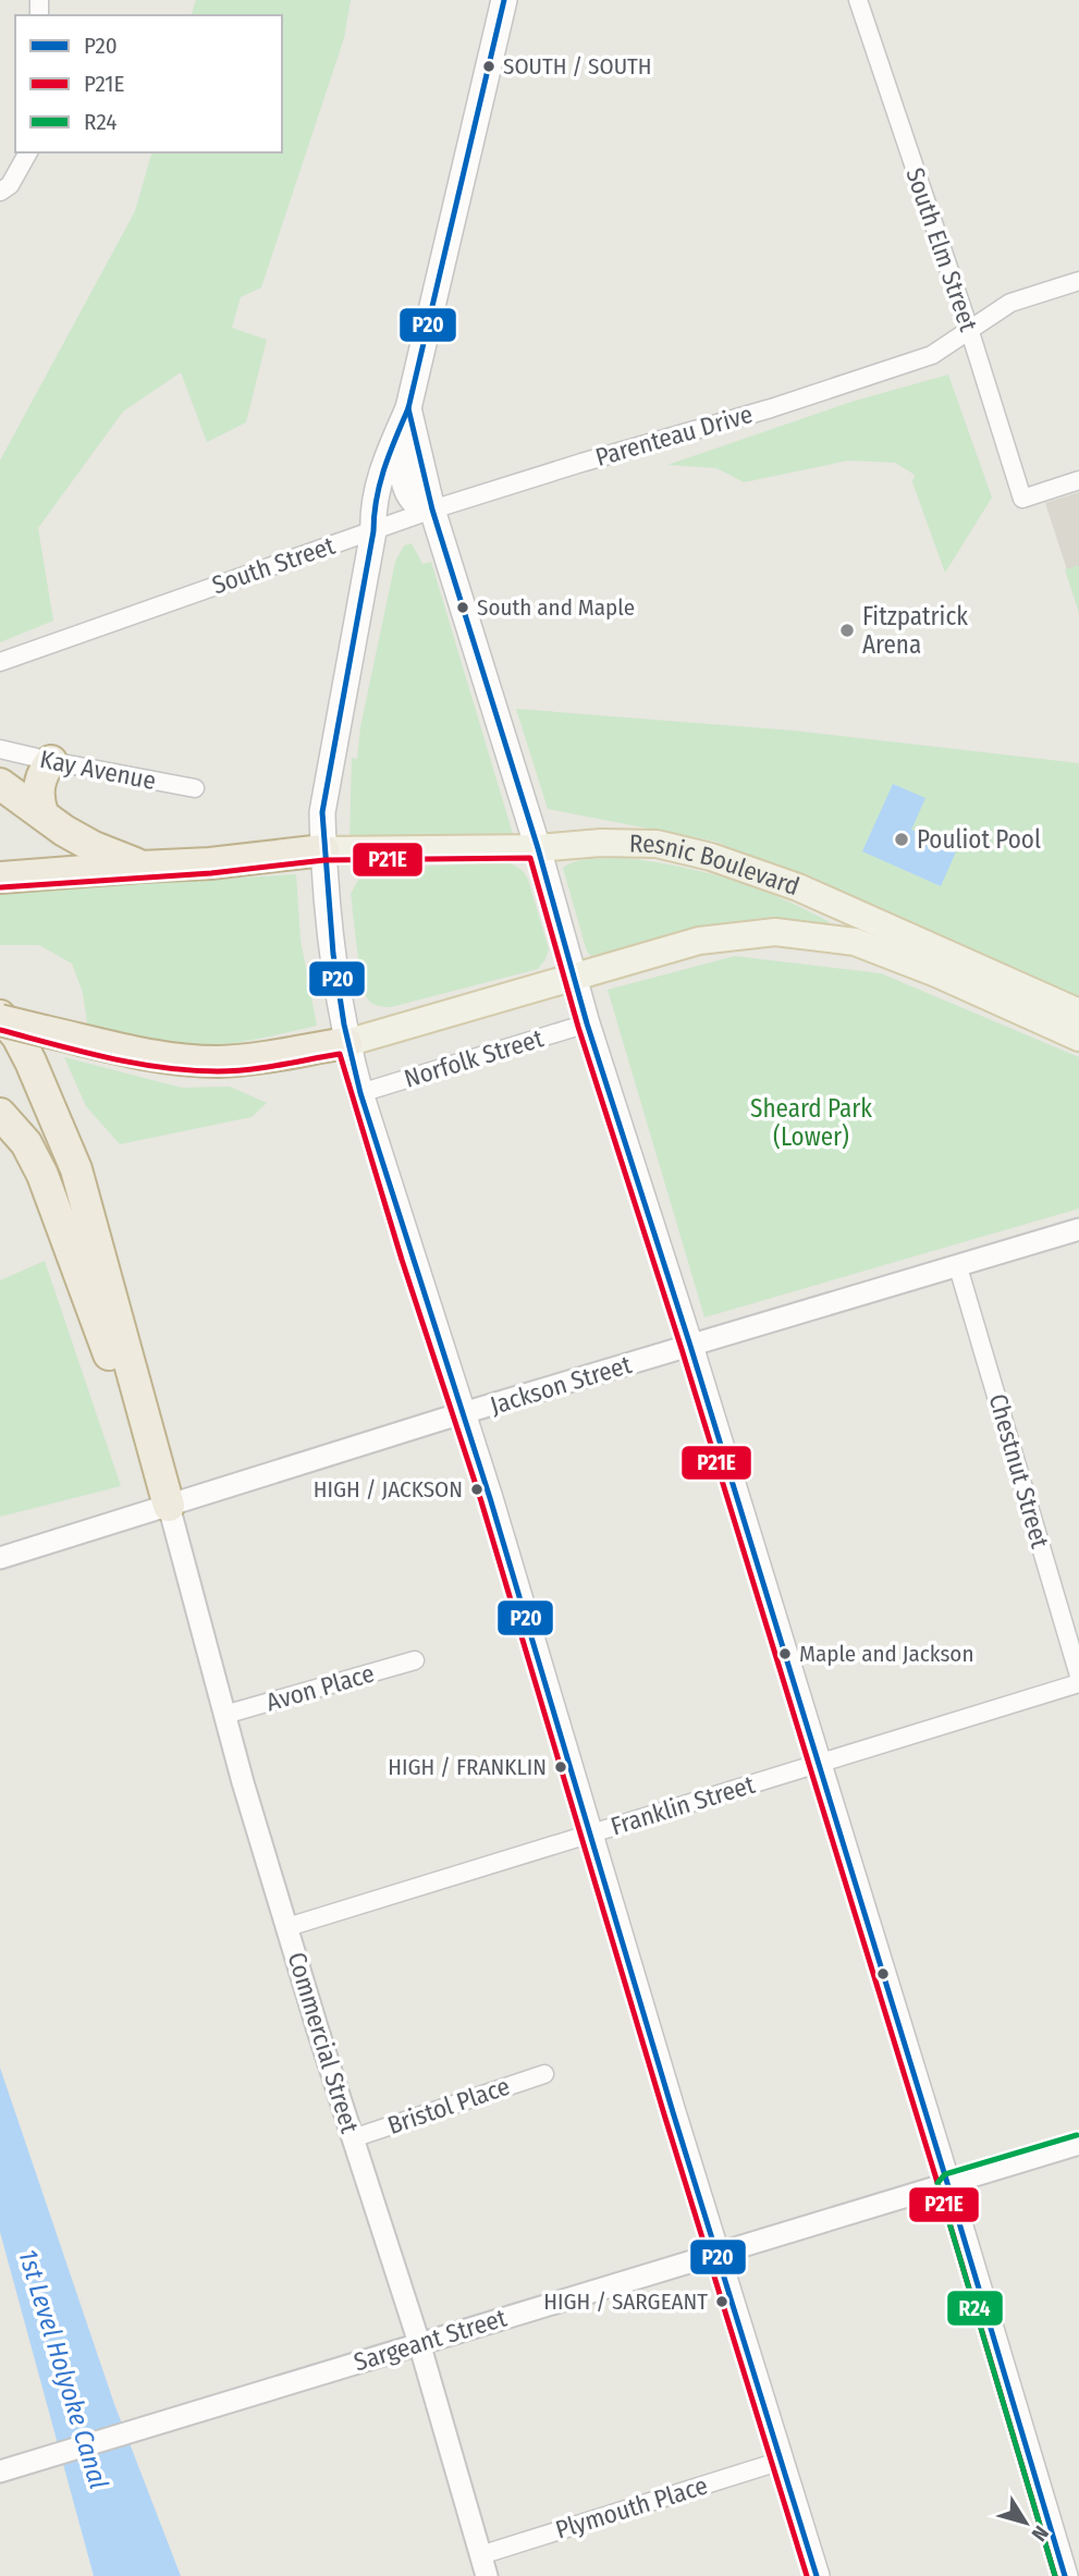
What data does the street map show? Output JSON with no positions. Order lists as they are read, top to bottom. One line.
{"streets":{"main road":["Resnic Boulevard"],"street":["South Elm Street","Parenteau Drive","South Street","Kay Avenue","Norfolk Street","Jackson Street","Chestnut Street","Avon Place","Franklin Street","Commercial Street","Bristol Place","Sargeant Street","Plymouth Place"]},"crossings":[["South Elm Street","Parenteau Drive"],["Parenteau Drive","South Street"],["Jackson Street","Chestnut Street"],["Jackson Street","Commercial Street"],["Avon Place","Commercial Street"],["Franklin Street","Commercial Street"],["Commercial Street","Bristol Place"],["Commercial Street","Sargeant Street"],["Commercial Street","Plymouth Place"]],"water":["1st Level Holyoke Canal"],"parks":["Sheard Park (Lower)"],"places":["SOUTH / SOUTH","South and Maple","Fitzpatrick Arena","Pouliot Pool","HIGH / JACKSON","Maple and Jackson","HIGH / FRANKLIN","HIGH / SARGEANT"],"lines":["transit line P20","transit line P21E","transit line R24"],"legend":["P20","P21E","R24"],"north":"bottom right"}
